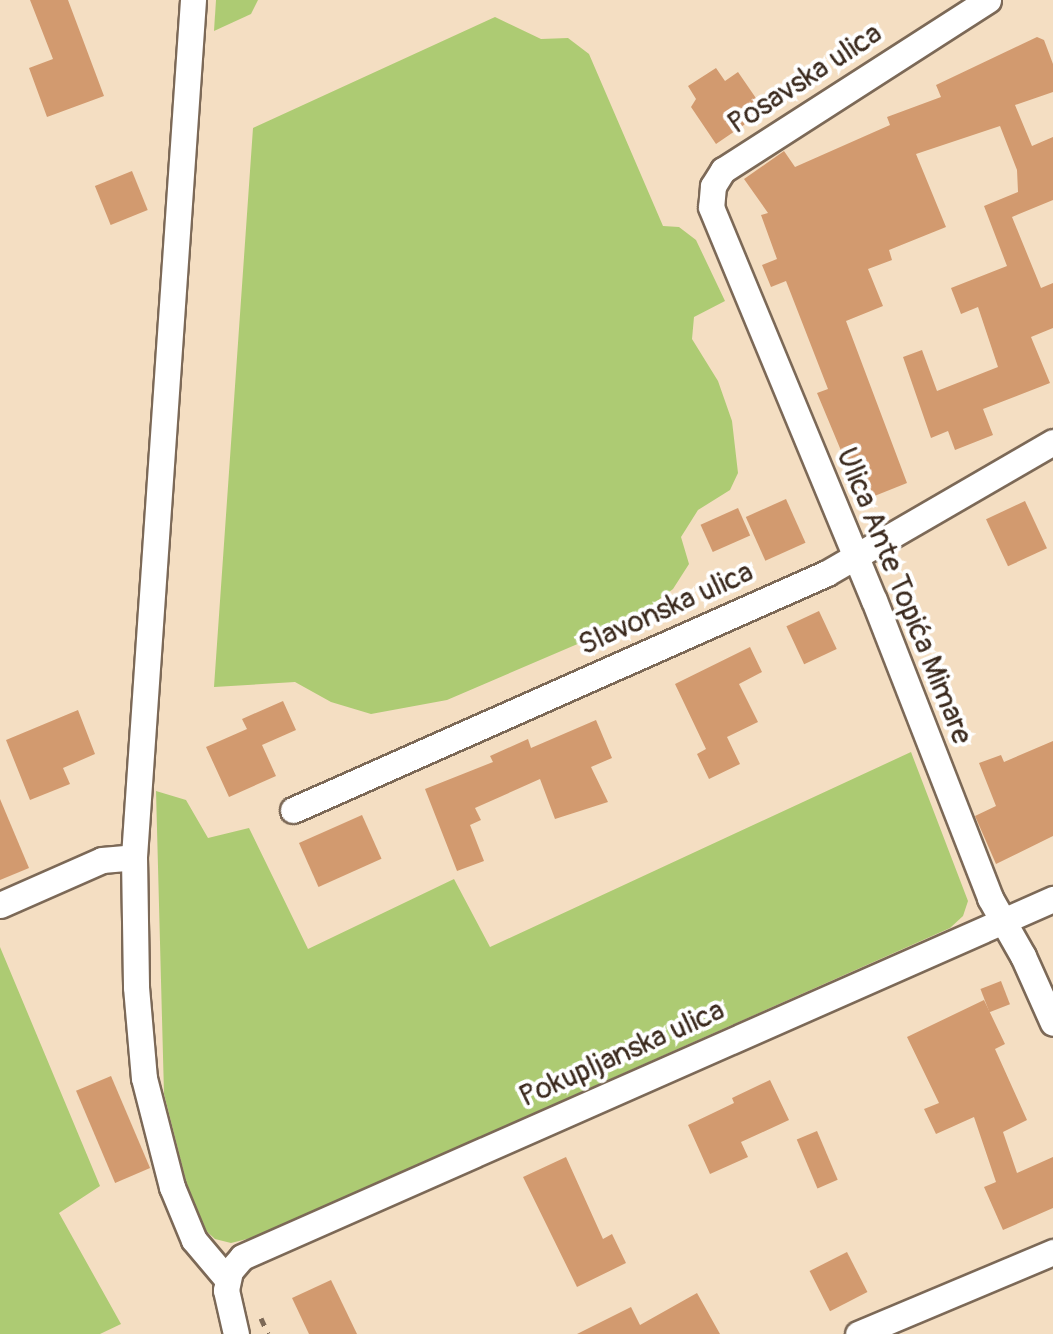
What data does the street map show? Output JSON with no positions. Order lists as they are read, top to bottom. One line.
{"streets":{"street":["Posavska ulica","Ulica Ante Topića Mimare","Slavonska ulica","Pokupljanska ulica"]},"crossings":[["Posavska ulica","Ulica Ante Topića Mimare"],["Ulica Ante Topića Mimare","Slavonska ulica"],["Ulica Ante Topića Mimare","Pokupljanska ulica"]]}
